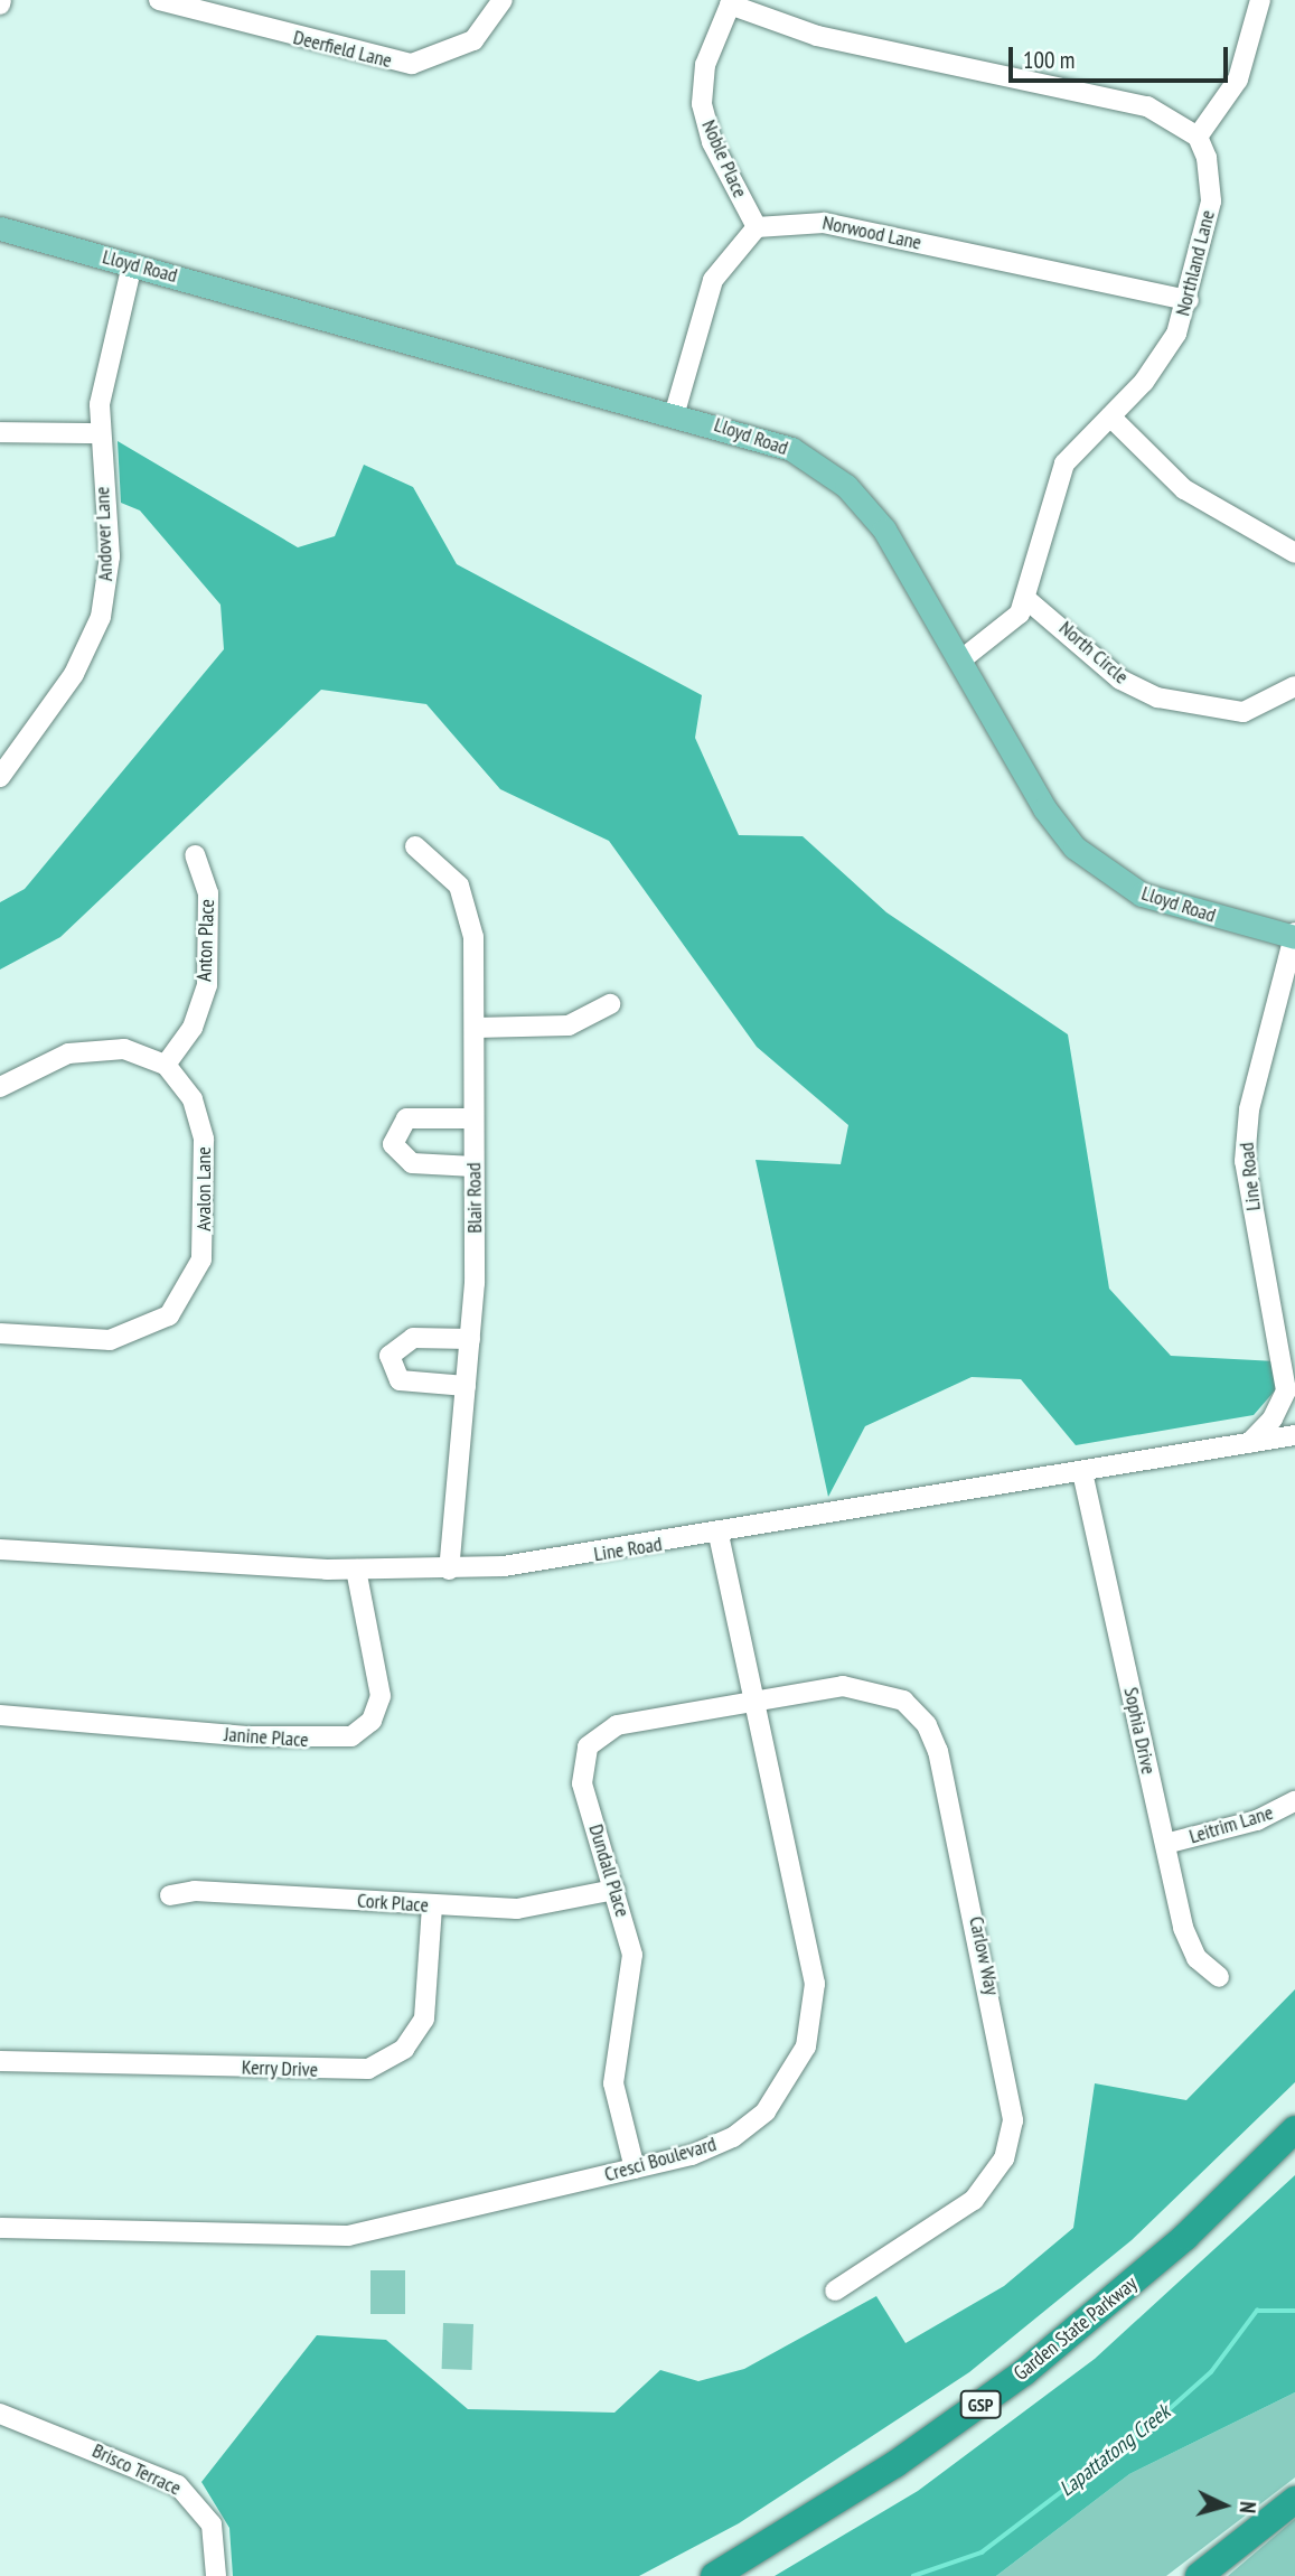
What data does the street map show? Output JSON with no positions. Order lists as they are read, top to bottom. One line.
{"streets":{"highway":["Garden State Parkway","GSP"],"main road":["Lloyd Road"],"street":["Deerfield Lane","Noble Place","Norwood Lane","Northland Lane","Andover Lane","North Circle","Anton Place","Line Road","Avalon Lane","Blair Road","Sophia Drive","Janine Place","Leitrim Lane","Dundall Place","Cork Place","Carlow Way","Kerry Drive","Cresci Boulevard","Brisco Terrace"]},"crossings":[["Noble Place","Norwood Lane"],["Norwood Lane","Northland Lane"],["Northland Lane","Lloyd Road"],["Northland Lane","North Circle"],["Lloyd Road","Andover Lane"],["Lloyd Road","Line Road"],["Anton Place","Avalon Lane"],["Line Road","Blair Road"],["Line Road","Sophia Drive"],["Line Road","Janine Place"],["Line Road","Cresci Boulevard"],["Sophia Drive","Leitrim Lane"],["Dundall Place","Cork Place"],["Dundall Place","Carlow Way"],["Dundall Place","Cresci Boulevard"],["Cork Place","Kerry Drive"],["Carlow Way","Cresci Boulevard"]],"water":["Lapattatong Creek"],"scale_bar":"100 m","north":"right"}
